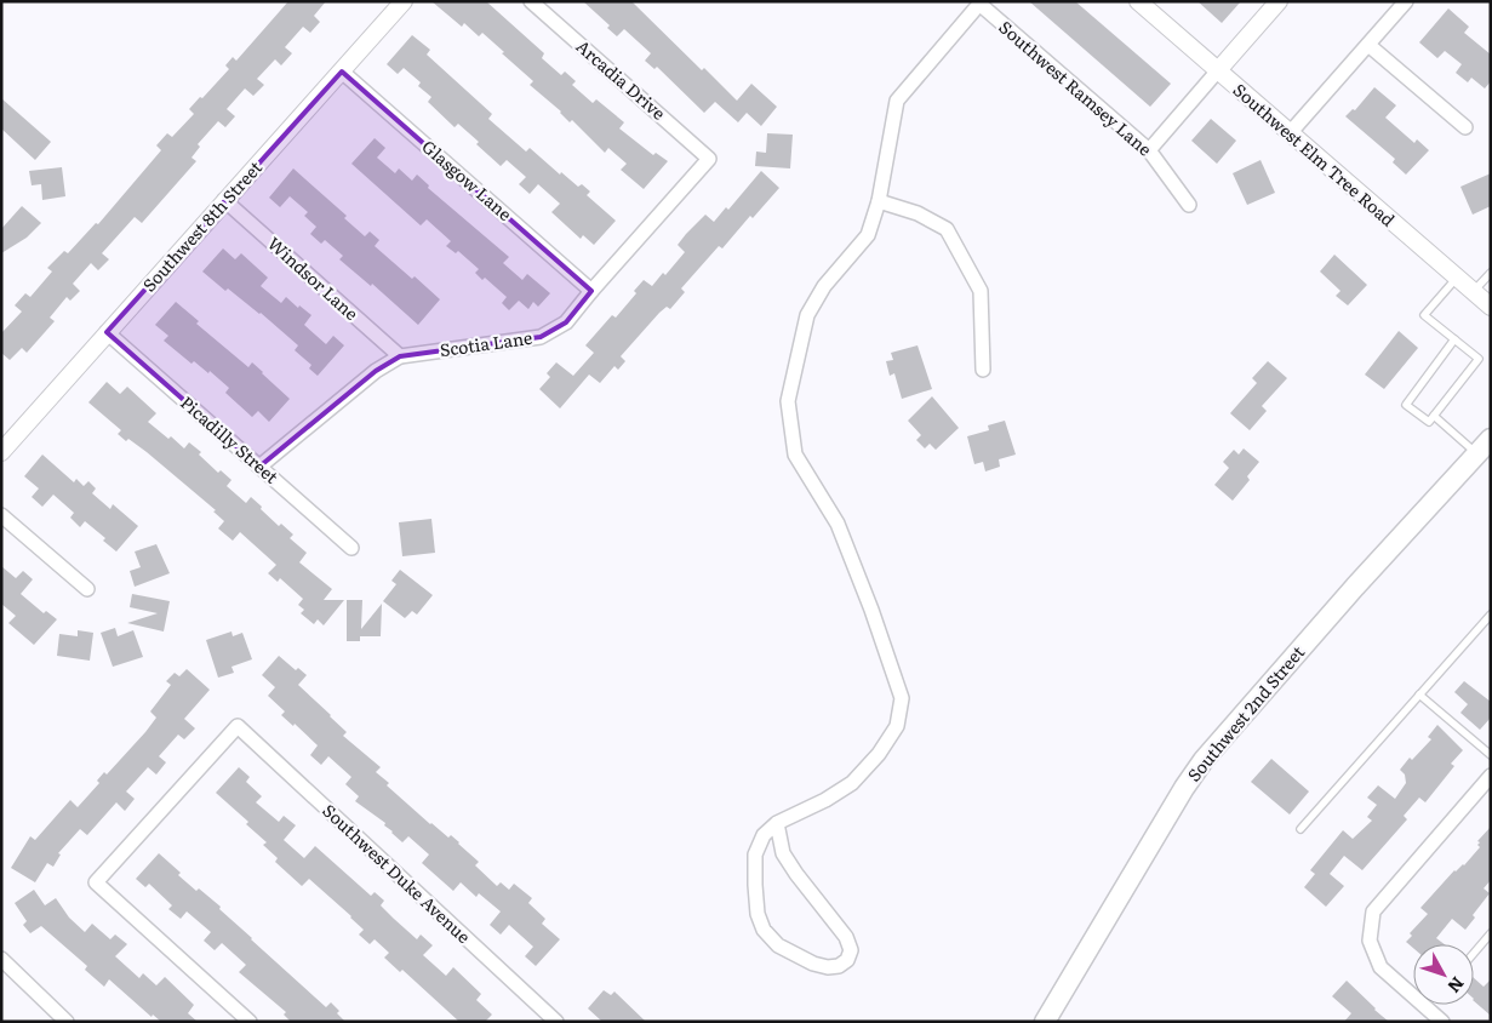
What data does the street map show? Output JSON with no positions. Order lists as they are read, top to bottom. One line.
{"streets":{"main road":["Southwest 2nd Street"],"street":["Arcadia Drive","Southwest Ramsey Lane","Southwest Elm Tree Road","Glasgow Lane","Southwest 8th Street","Windsor Lane","Scotia Lane","Picadilly Street","Southwest Duke Avenue"]},"crossings":[["Arcadia Drive","Scotia Lane"],["Glasgow Lane","Southwest 8th Street"],["Glasgow Lane","Scotia Lane"],["Southwest 8th Street","Windsor Lane"],["Southwest 8th Street","Picadilly Street"],["Windsor Lane","Scotia Lane"],["Scotia Lane","Picadilly Street"]],"north":"bottom right"}
